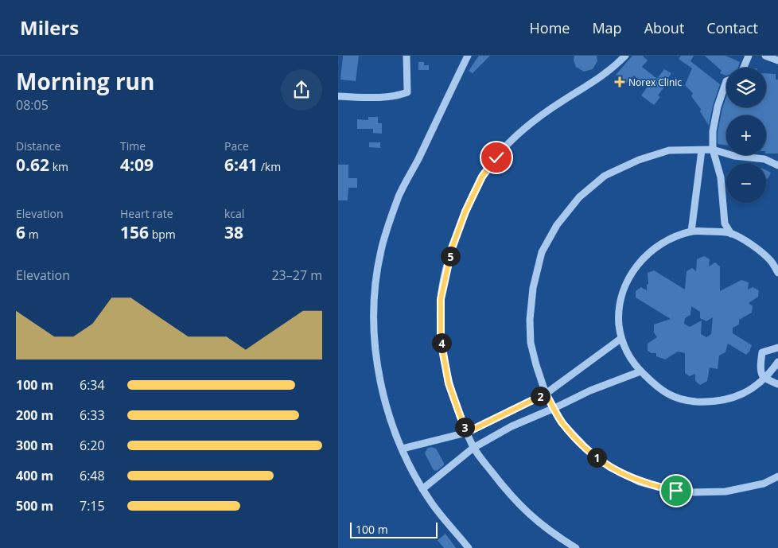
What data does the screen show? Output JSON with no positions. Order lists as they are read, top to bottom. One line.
{"places":{"health":["Norex Clinic"]},"scale_bar":"100 m","page":{"header":"Milers","nav":["Home","Map","About","Contact"],"heading":["Morning run","08:05"],"map_buttons":["+","−"],"stats":[["Distance","0.62 km"],["Time","4:09"],["Pace","6:41 /km"],["Elevation","6 m"],["Heart rate","156 bpm"],["kcal","38"]],"pins":["5","4","2","3","1"],"chart":["Elevation","23–27 m"],"list":[{"name":"100 m","note":"6:34"},{"name":"200 m","note":"6:33"},{"name":"300 m","note":"6:20"},{"name":"400 m","note":"6:48"},{"name":"500 m","note":"7:15"}],"scale":"100 m"}}
